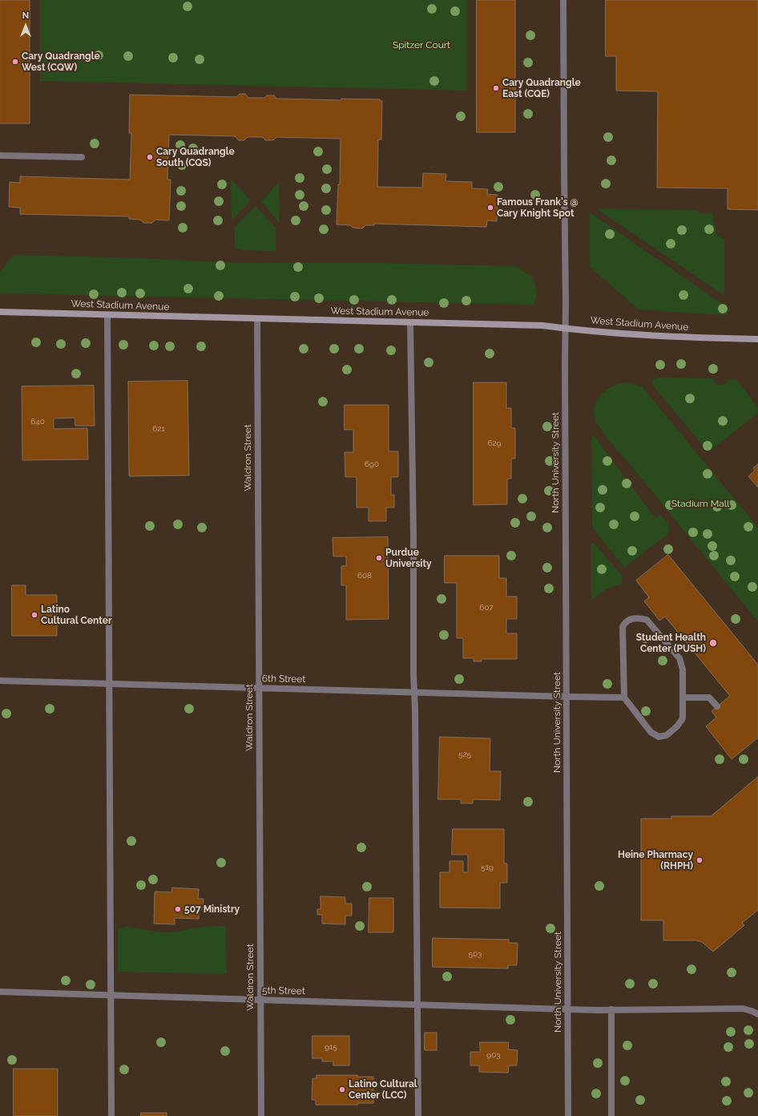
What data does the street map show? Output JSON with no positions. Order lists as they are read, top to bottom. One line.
{"streets":{"street":["West Stadium Avenue","Waldron Street","North University Street","6th Street","5th Street"]},"crossings":[["West Stadium Avenue","Waldron Street"],["West Stadium Avenue","North University Street"],["Waldron Street","6th Street"],["Waldron Street","5th Street"],["North University Street","6th Street"],["North University Street","5th Street"]],"parks":["Spitzer Court","Stadium Mall"],"places":["Cary Quadrangle West (CQW)","Cary Quadrangle East (CQE)","Cary Quadrangle South (CQS)","Famous Frank's @ Cary Knight Spot","Purdue University","Latino Cultural Center","Student Health Center (PUSH)","Heine Pharmacy (RHPH)","507 Ministry","Latino Cultural Center (LCC)"],"house_numbers":["640","621","629","690","608","607","525","519","503","915","903"],"north":"top"}
